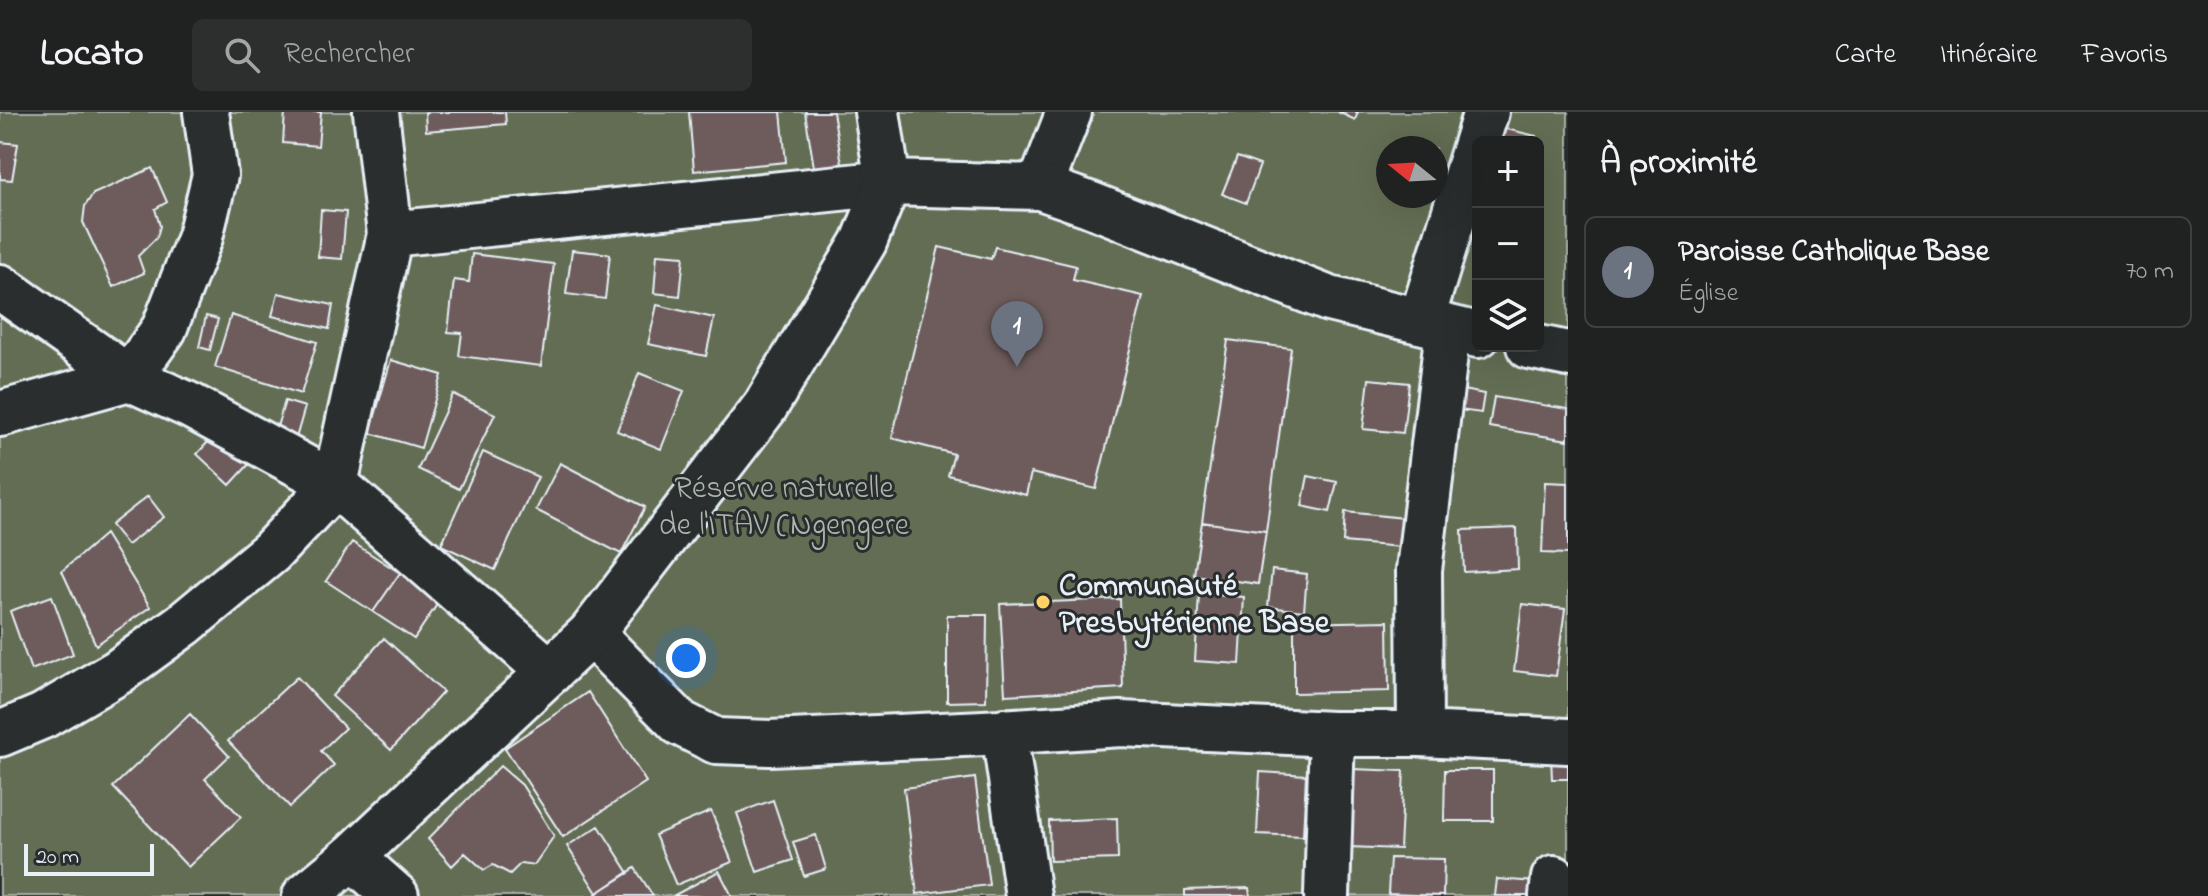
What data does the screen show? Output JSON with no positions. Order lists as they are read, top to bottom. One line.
{"parks":["Réserve naturelle de l'ITAV (Ngengere"],"places":["Communauté Presbytérienne Base"],"scale_bar":"20 m","north":"left","page":{"header":"Locato","search":"Rechercher","nav":["Carte","Itinéraire","Favoris"],"heading":"À proximité","map_buttons":["+","−"],"list":[{"mark":"1","name":"Paroisse Catholique Base","note":"Église","value":"70 m"}],"pins":"1","scale":"20 m"}}
